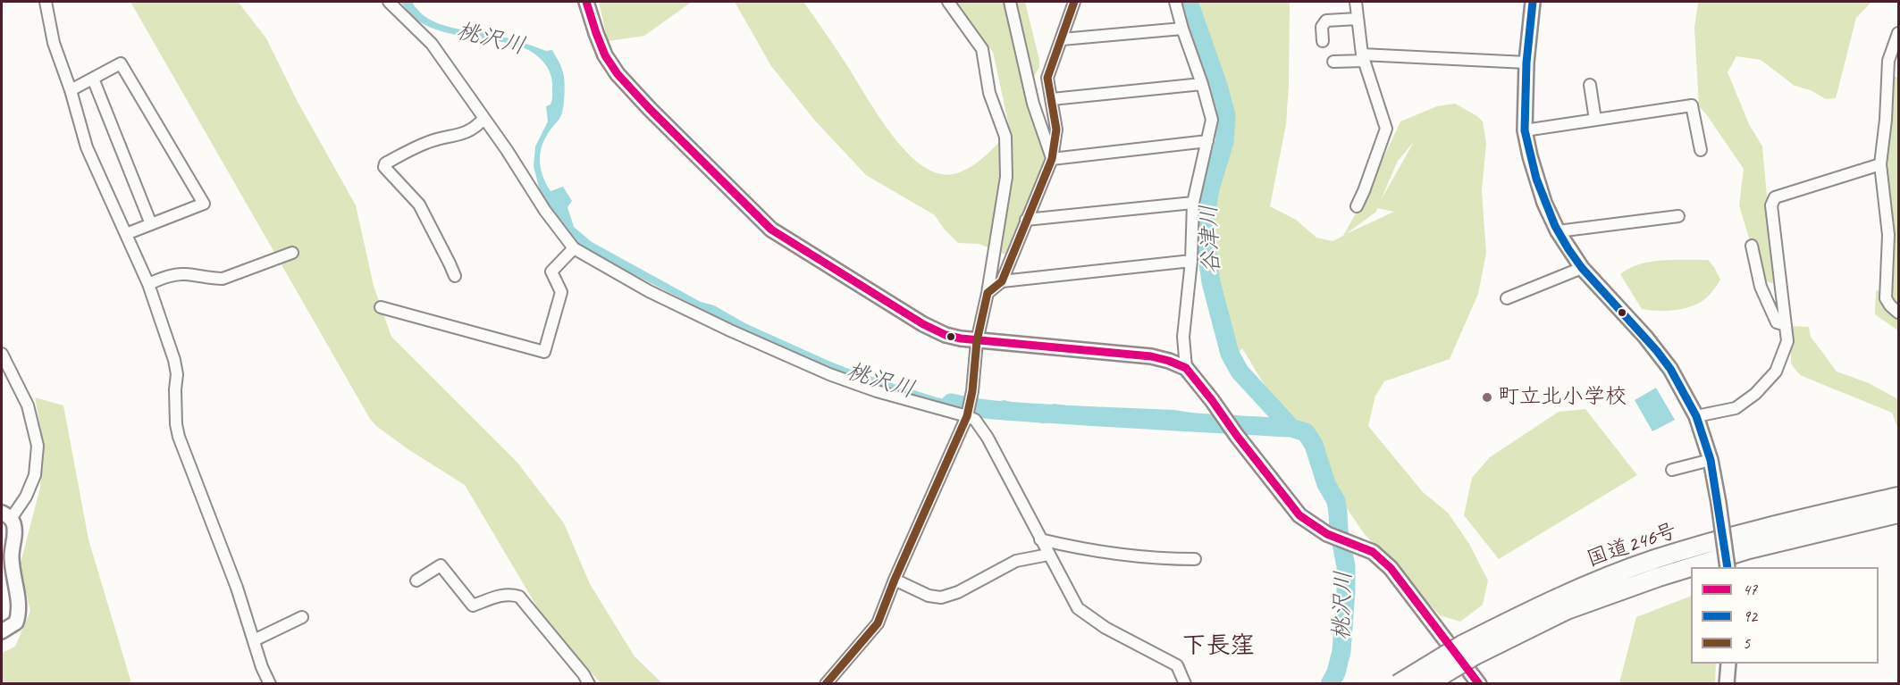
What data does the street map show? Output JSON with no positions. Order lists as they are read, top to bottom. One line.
{"streets":{"highway":["国道246号"]},"districts":["下長窪"],"water":["桃沢川","谷津川"],"places":["町立北小学校"],"lines":["transit line 47","transit line 92","transit line 5"],"legend":["47","92","5"]}
